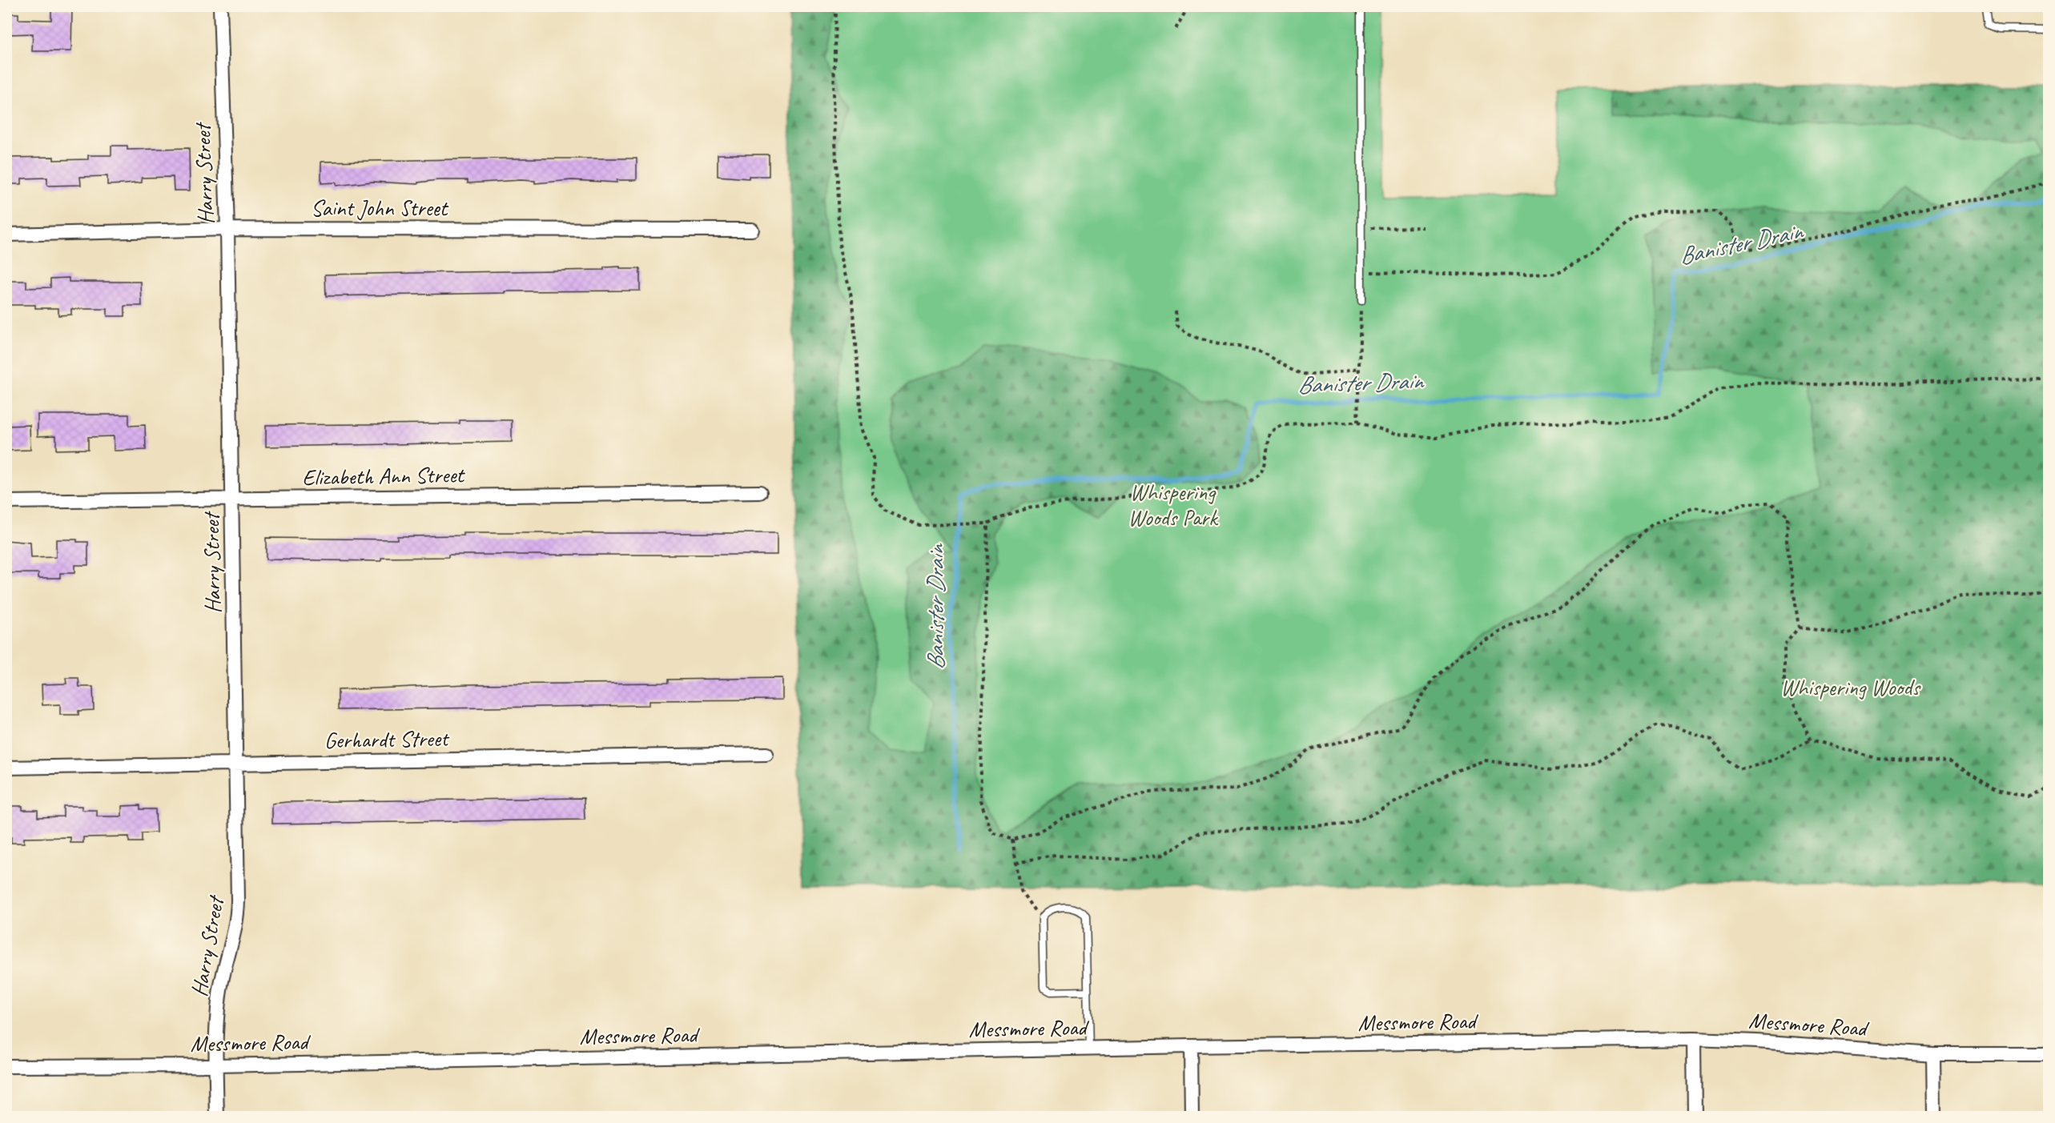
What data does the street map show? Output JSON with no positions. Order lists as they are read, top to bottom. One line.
{"streets":{"street":["Harry Street","Saint John Street","Elizabeth Ann Street","Gerhardt Street","Messmore Road"]},"crossings":[["Harry Street","Saint John Street"],["Harry Street","Elizabeth Ann Street"],["Harry Street","Gerhardt Street"],["Harry Street","Messmore Road"]],"water":["Banister Drain"],"parks":["Whispering Woods Park","Whispering Woods"]}
